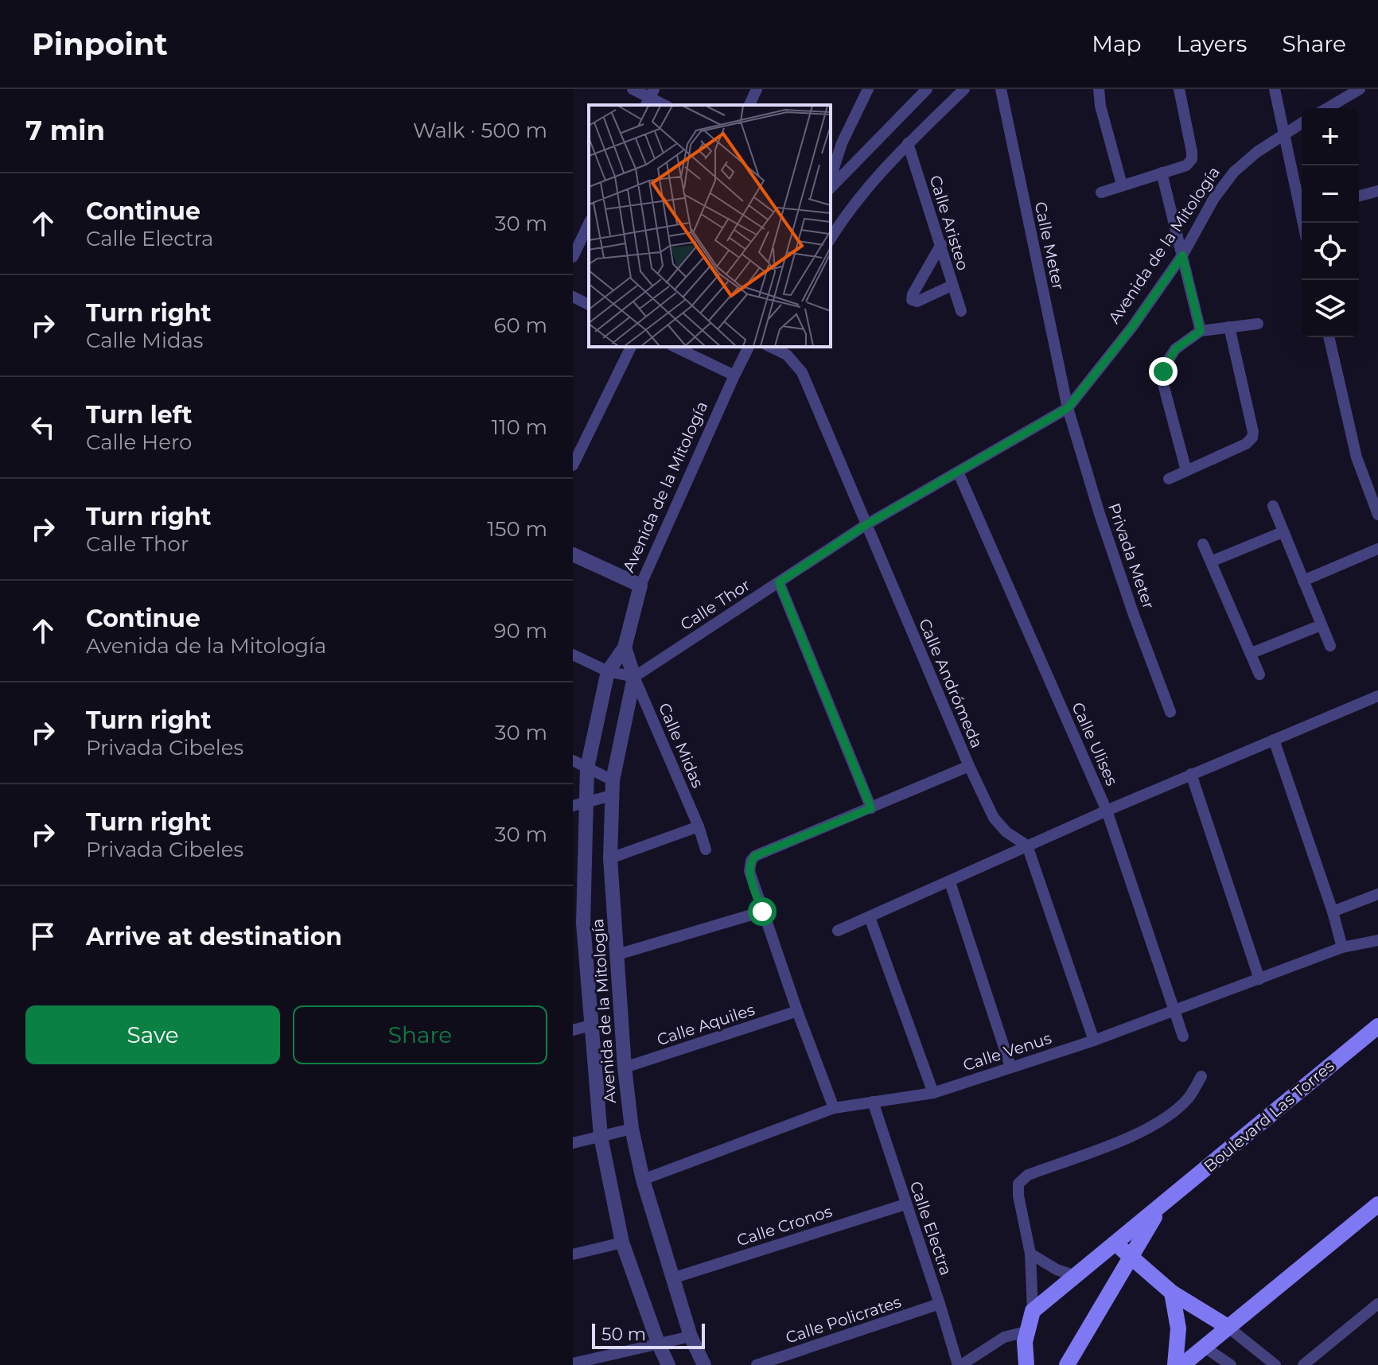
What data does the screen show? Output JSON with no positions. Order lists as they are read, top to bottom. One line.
{"streets":{"main road":["Boulevard Las Torres"],"street":["Calle Aristeo","Avenida de la Mitología","Calle Meter","Privada Meter","Calle Thor","Calle Andrómeda","Calle Ulises","Calle Midas","Calle Aquiles","Calle Venus","Calle Cronos","Calle Electra","Calle Policrates"]},"crossings":[["Avenida de la Mitología","Calle Meter"],["Avenida de la Mitología","Privada Meter"],["Avenida de la Mitología","Calle Thor"],["Avenida de la Mitología","Calle Midas"],["Avenida de la Mitología","Calle Aquiles"],["Avenida de la Mitología","Calle Venus"],["Avenida de la Mitología","Calle Cronos"],["Calle Meter","Privada Meter"],["Calle Meter","Calle Thor"],["Privada Meter","Calle Thor"],["Calle Thor","Calle Andrómeda"],["Calle Thor","Calle Ulises"],["Calle Thor","Calle Midas"],["Calle Ulises","Calle Venus"],["Calle Venus","Calle Electra"],["Calle Cronos","Calle Electra"],["Calle Electra","Calle Policrates"]],"scale_bar":"50 m","page":{"header":"Pinpoint","nav":["Map","Layers","Share"],"heading":["7 min","Walk · 500 m"],"map_buttons":["+","−"],"list":[["Continue","Calle Electra","30 m"],["Turn right","Calle Midas","60 m"],["Turn left","Calle Hero","110 m"],["Turn right","Calle Thor","150 m"],["Continue","Avenida de la Mitología","90 m"],["Turn right","Privada Cibeles","30 m"],["Turn right","Privada Cibeles","30 m"],"Arrive at destination"],"buttons":["Save","Share"],"scale":"50 m"}}
